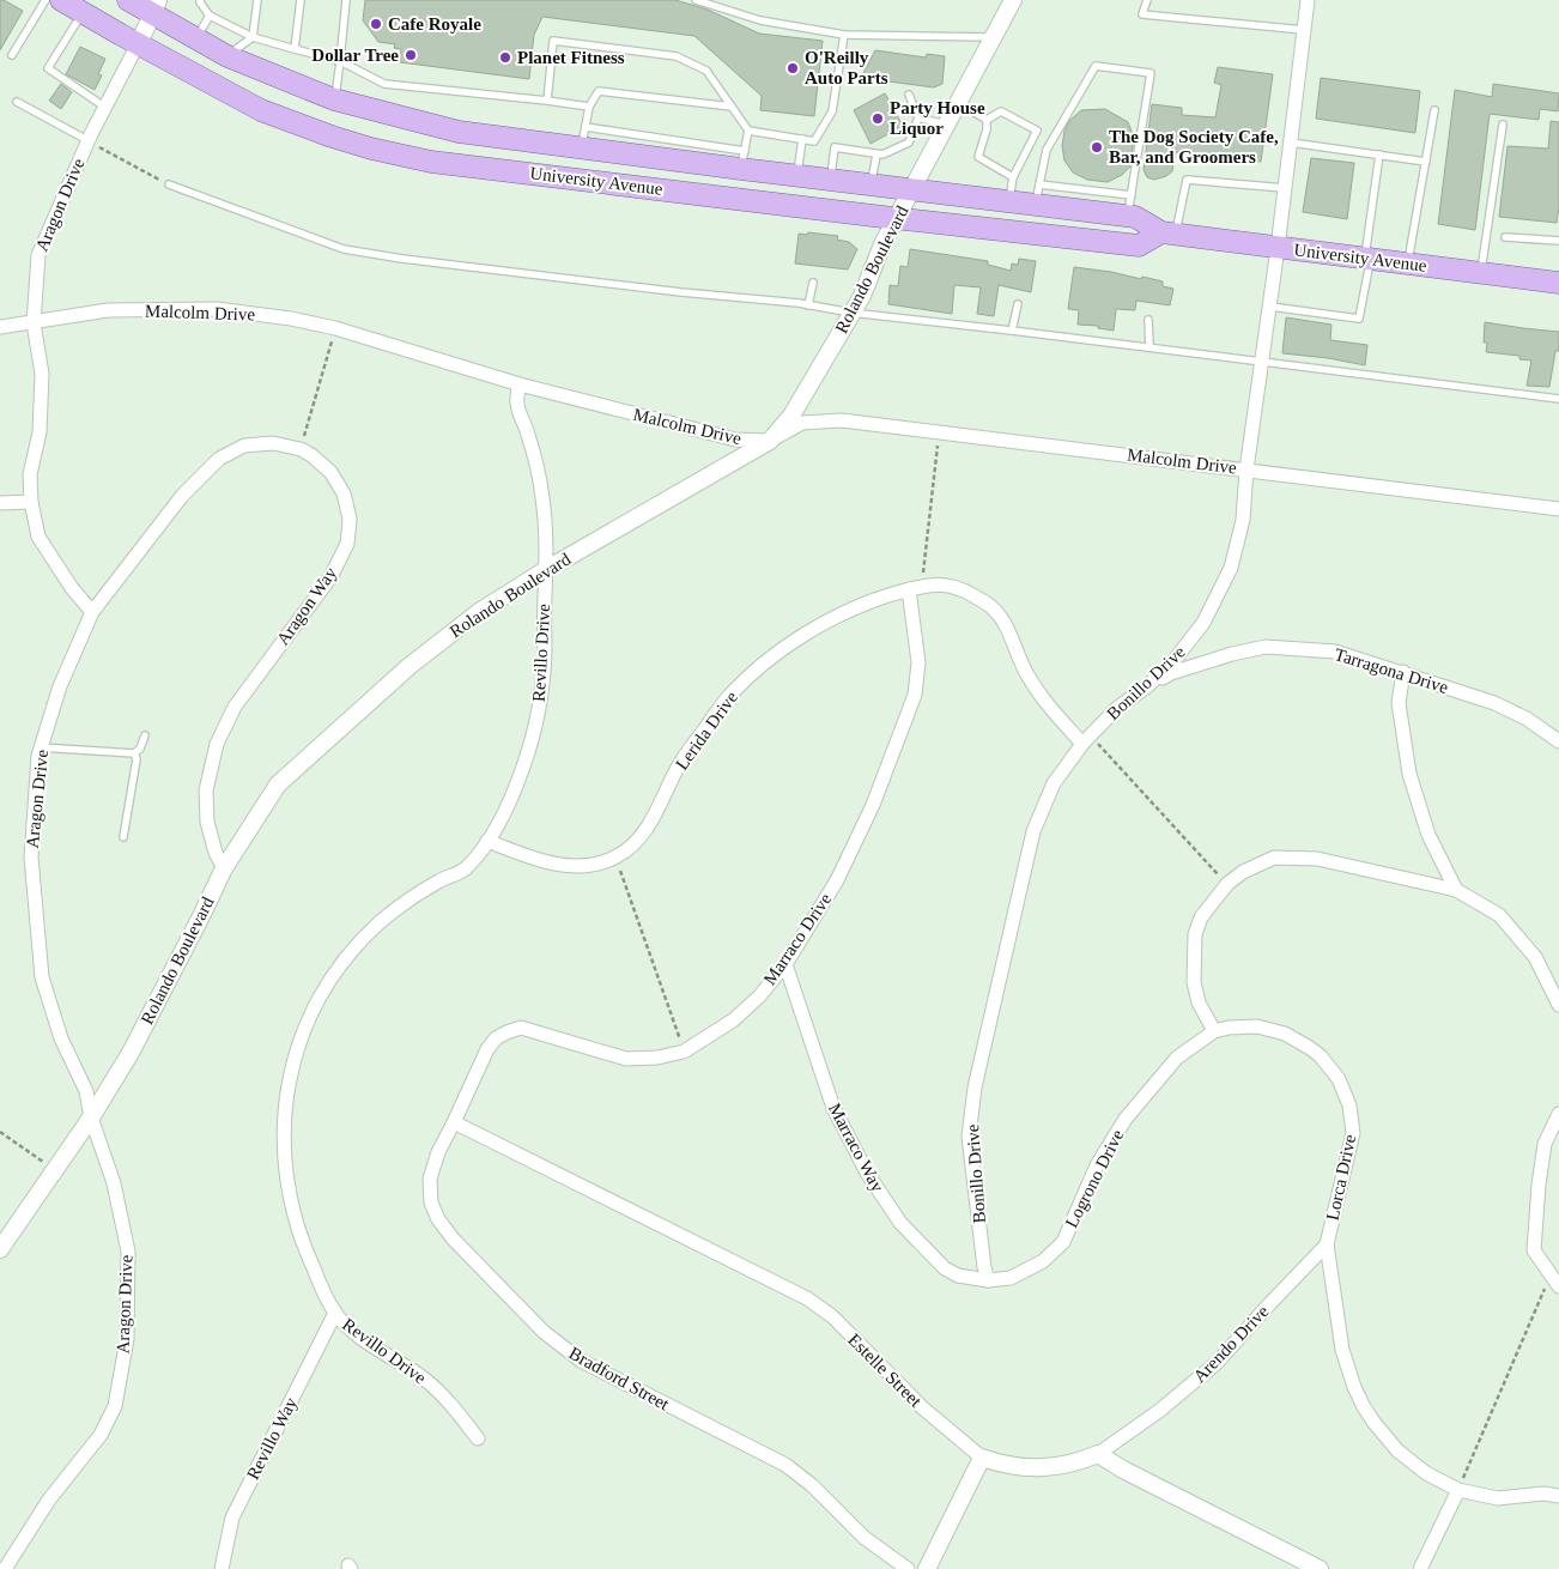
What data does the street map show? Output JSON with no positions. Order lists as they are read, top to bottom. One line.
{"streets":{"main road":["University Avenue"],"street":["Aragon Drive","Rolando Boulevard","Malcolm Drive","Aragon Way","Revillo Drive","Tarragona Drive","Bonillo Drive","Lerida Drive","Marraco Drive","Marraco Way","Lorca Drive","Logrono Drive","Arendo Drive","Estelle Street","Bradford Street","Revillo Way"]},"crossings":[["University Avenue","Aragon Drive"],["University Avenue","Rolando Boulevard"],["University Avenue","Bonillo Drive"],["Aragon Drive","Rolando Boulevard"],["Aragon Drive","Malcolm Drive"],["Aragon Drive","Aragon Way"],["Rolando Boulevard","Malcolm Drive"],["Rolando Boulevard","Aragon Way"],["Rolando Boulevard","Revillo Drive"],["Malcolm Drive","Revillo Drive"],["Malcolm Drive","Bonillo Drive"],["Revillo Drive","Lerida Drive"],["Revillo Drive","Revillo Way"],["Tarragona Drive","Bonillo Drive"],["Bonillo Drive","Lerida Drive"],["Bonillo Drive","Marraco Way"],["Bonillo Drive","Logrono Drive"],["Lerida Drive","Marraco Drive"],["Marraco Drive","Marraco Way"],["Marraco Drive","Estelle Street"],["Marraco Drive","Bradford Street"],["Marraco Way","Logrono Drive"],["Lorca Drive","Logrono Drive"],["Lorca Drive","Arendo Drive"],["Arendo Drive","Estelle Street"],["Estelle Street","Bradford Street"]],"places":["Cafe Royale","Dollar Tree","Planet Fitness","O'Reilly Auto Parts","Party House Liquor","The Dog Society Cafe, Bar, and Groomers"]}
